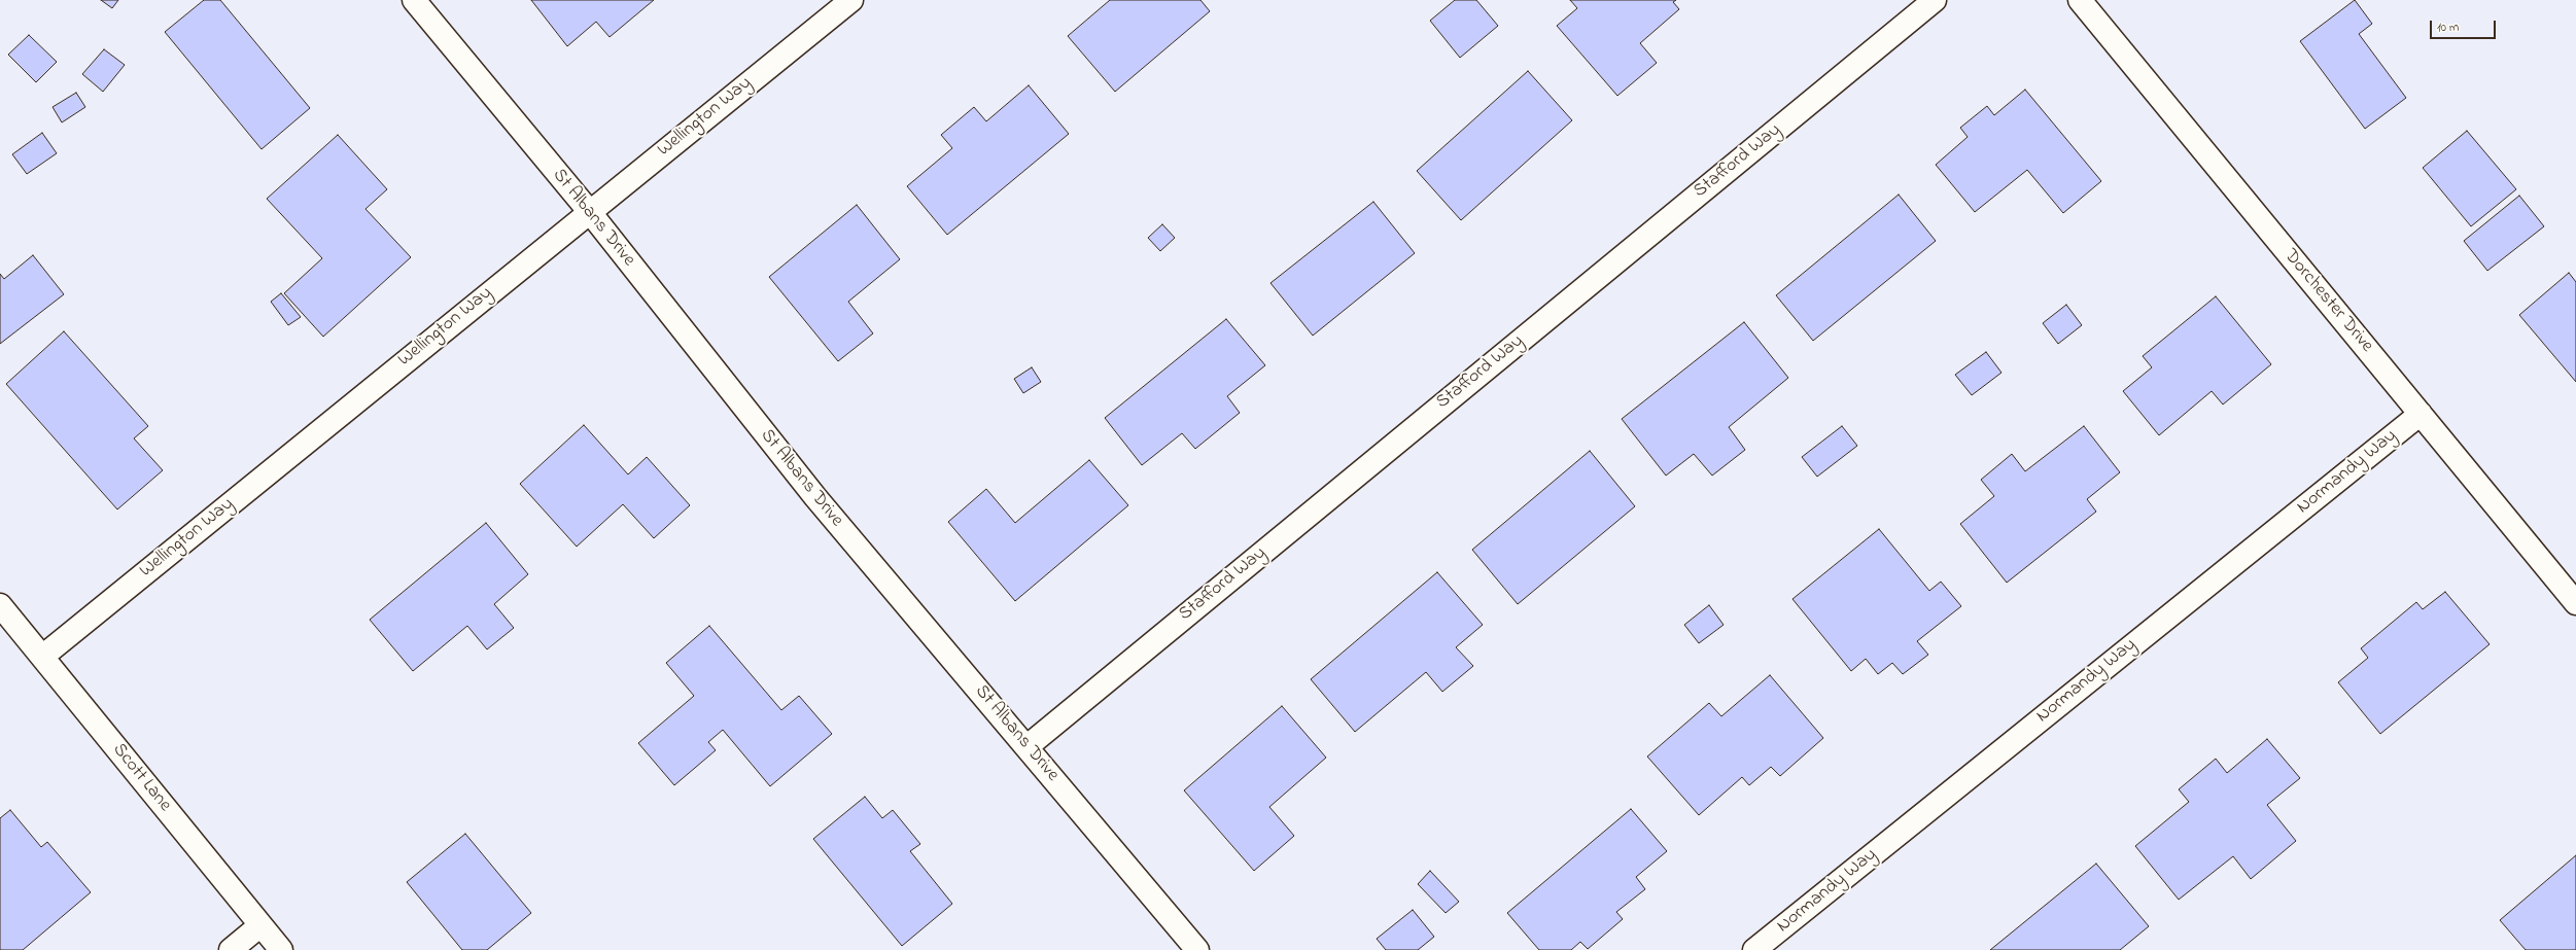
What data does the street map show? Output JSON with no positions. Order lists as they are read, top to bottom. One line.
{"streets":{"street":["Wellington Way","Stafford Way","St Albans Drive","Dorchester Drive","Normandy Way","Scott Lane"]},"crossings":[["Wellington Way","St Albans Drive"],["Wellington Way","Scott Lane"],["Stafford Way","St Albans Drive"],["Dorchester Drive","Normandy Way"]],"scale_bar":"10 m"}
